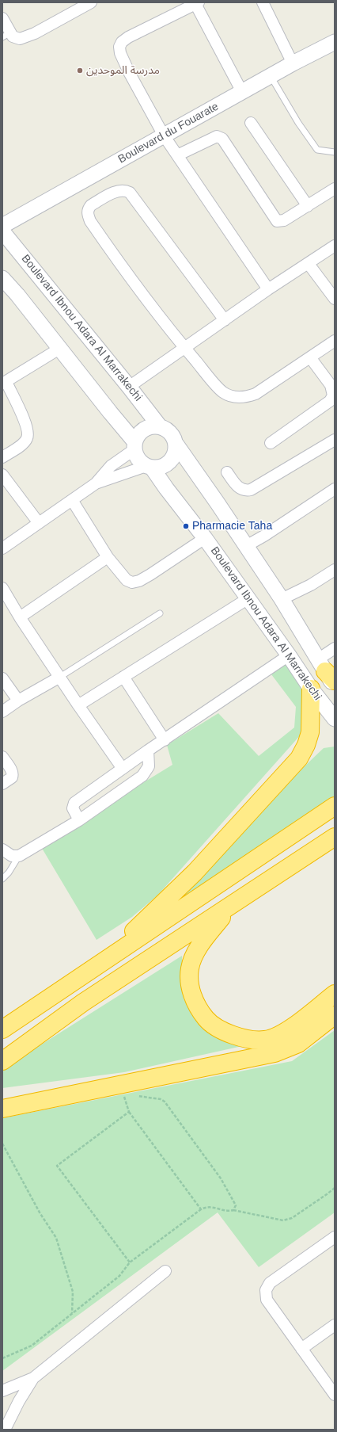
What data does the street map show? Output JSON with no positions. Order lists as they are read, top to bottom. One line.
{"streets":{"main road":["Boulevard du Fouarate","Boulevard Ibnou Adara Al Marrakechi"]},"places":["مدرسة الموحدين","Pharmacie Taha"]}
